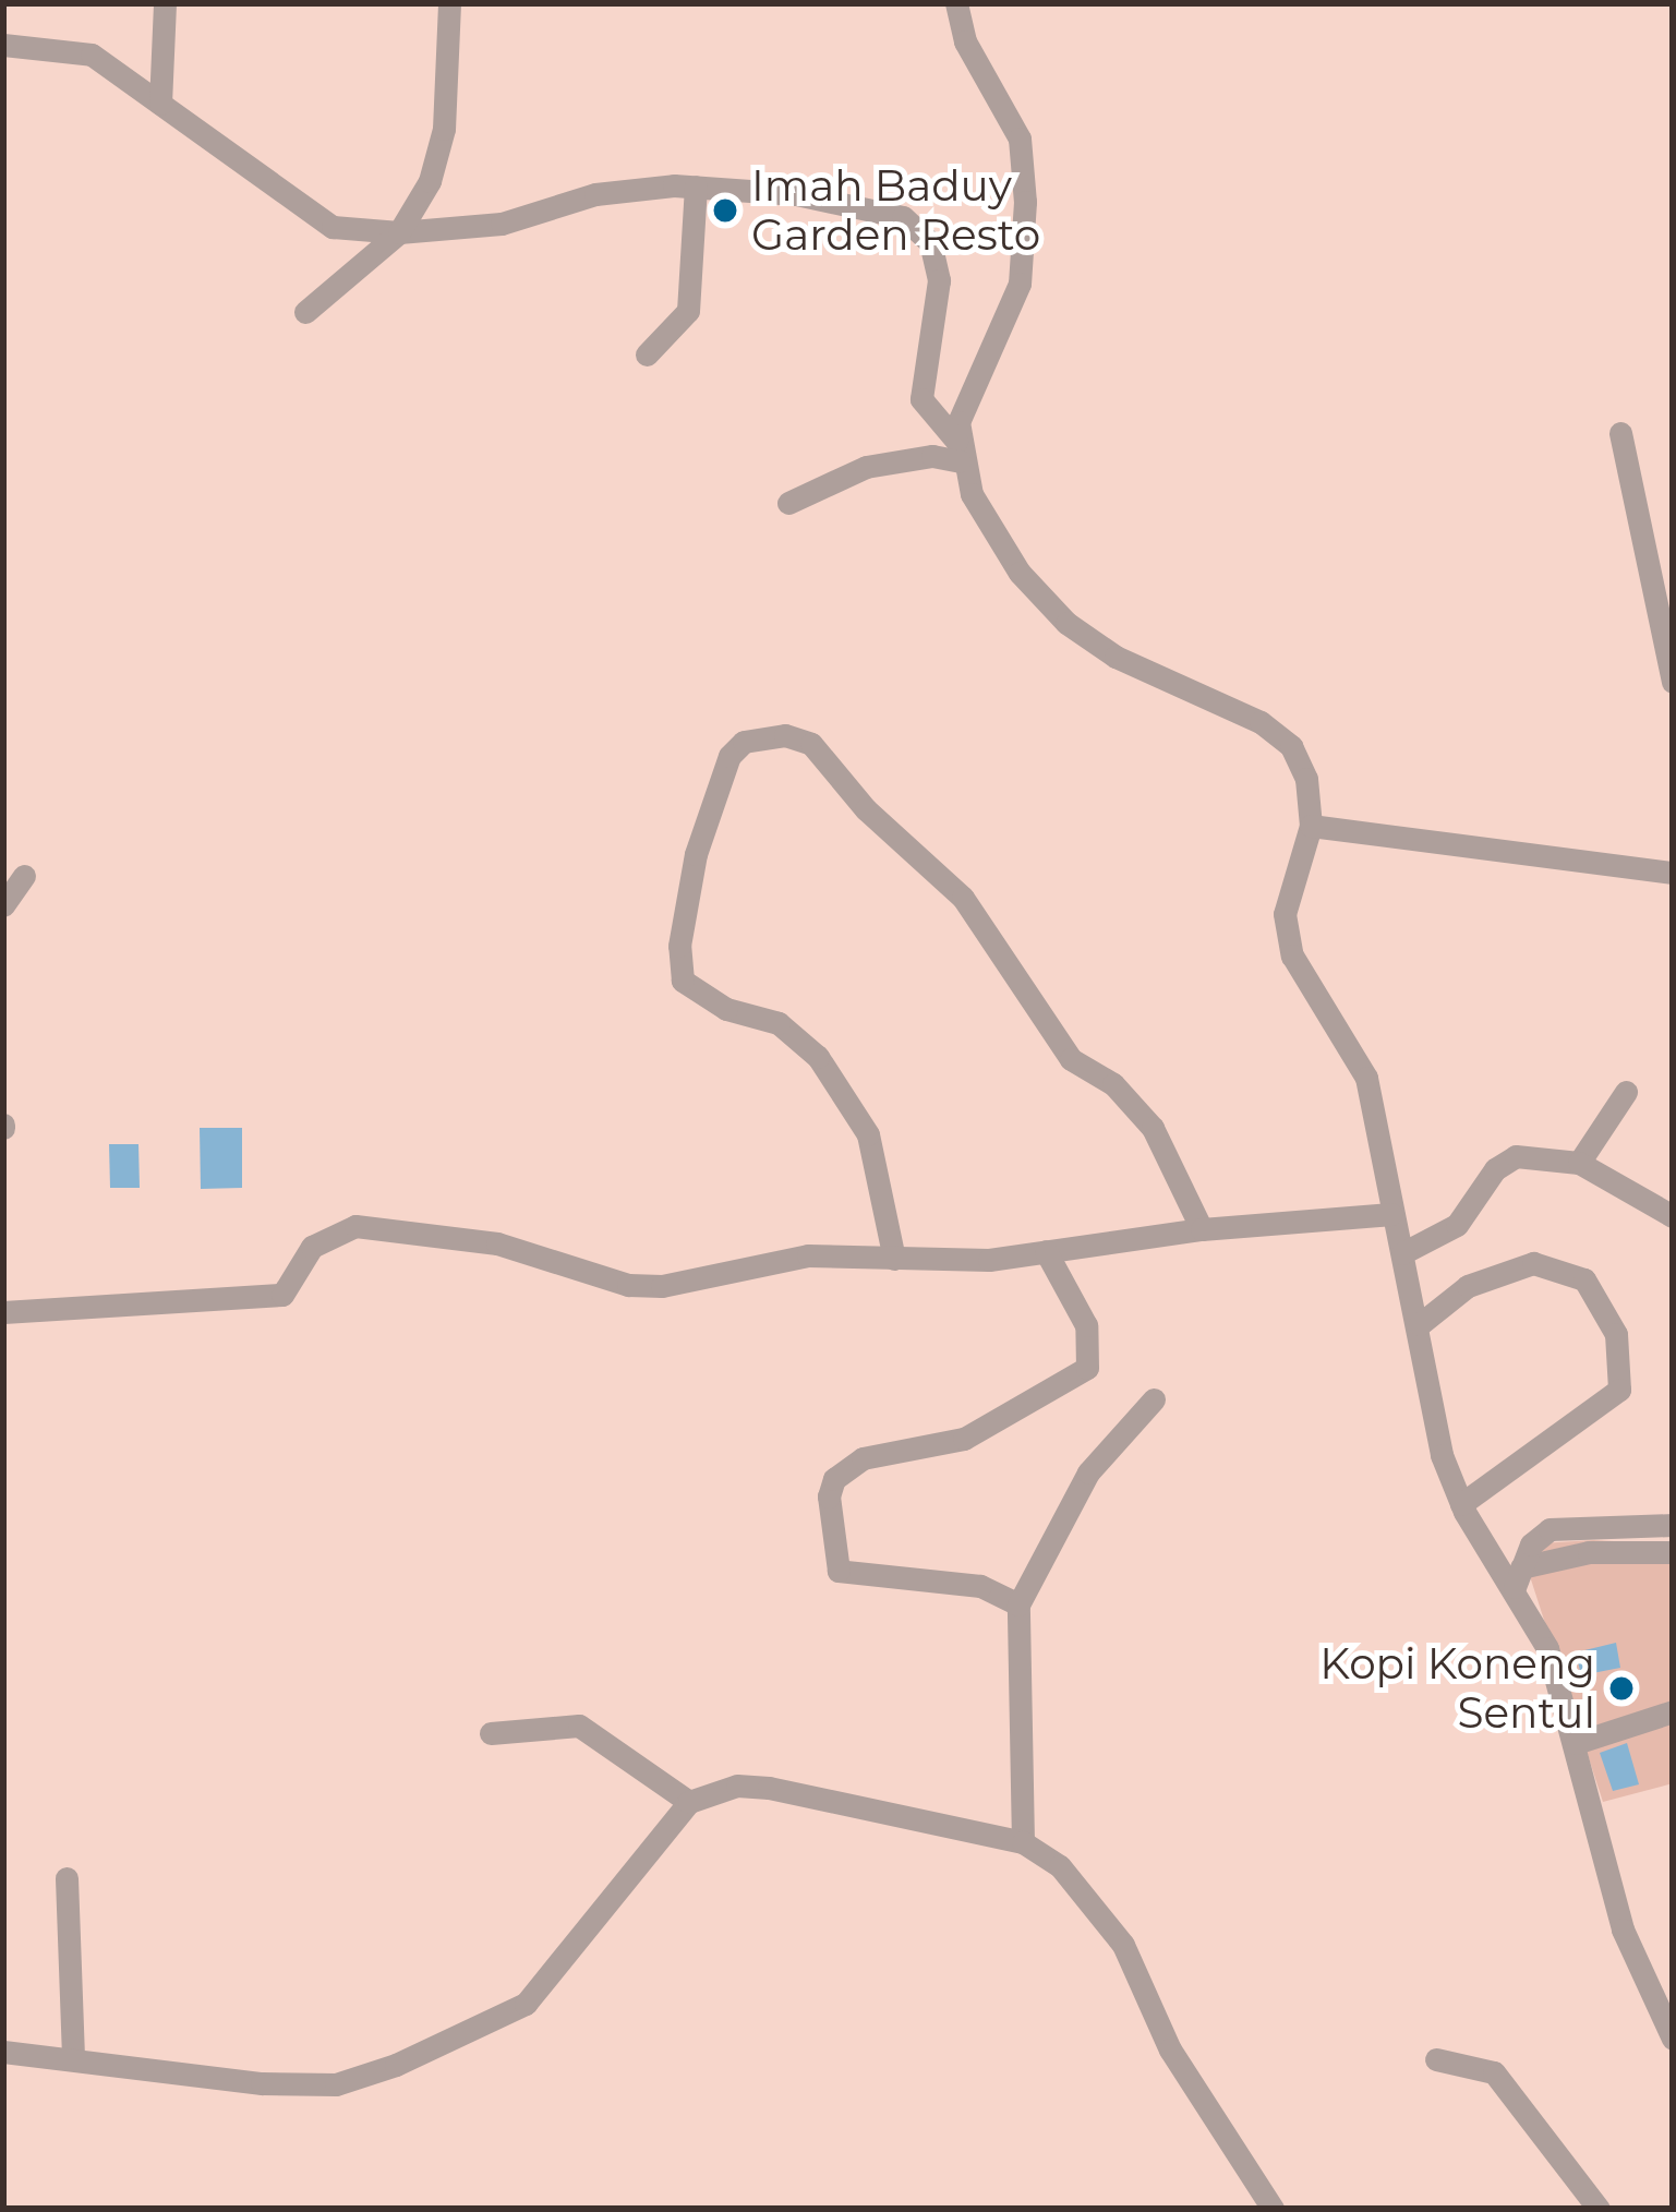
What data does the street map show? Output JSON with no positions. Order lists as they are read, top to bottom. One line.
{"places":["Imah Baduy Garden Resto","Kopi Koneng Sentul"]}
